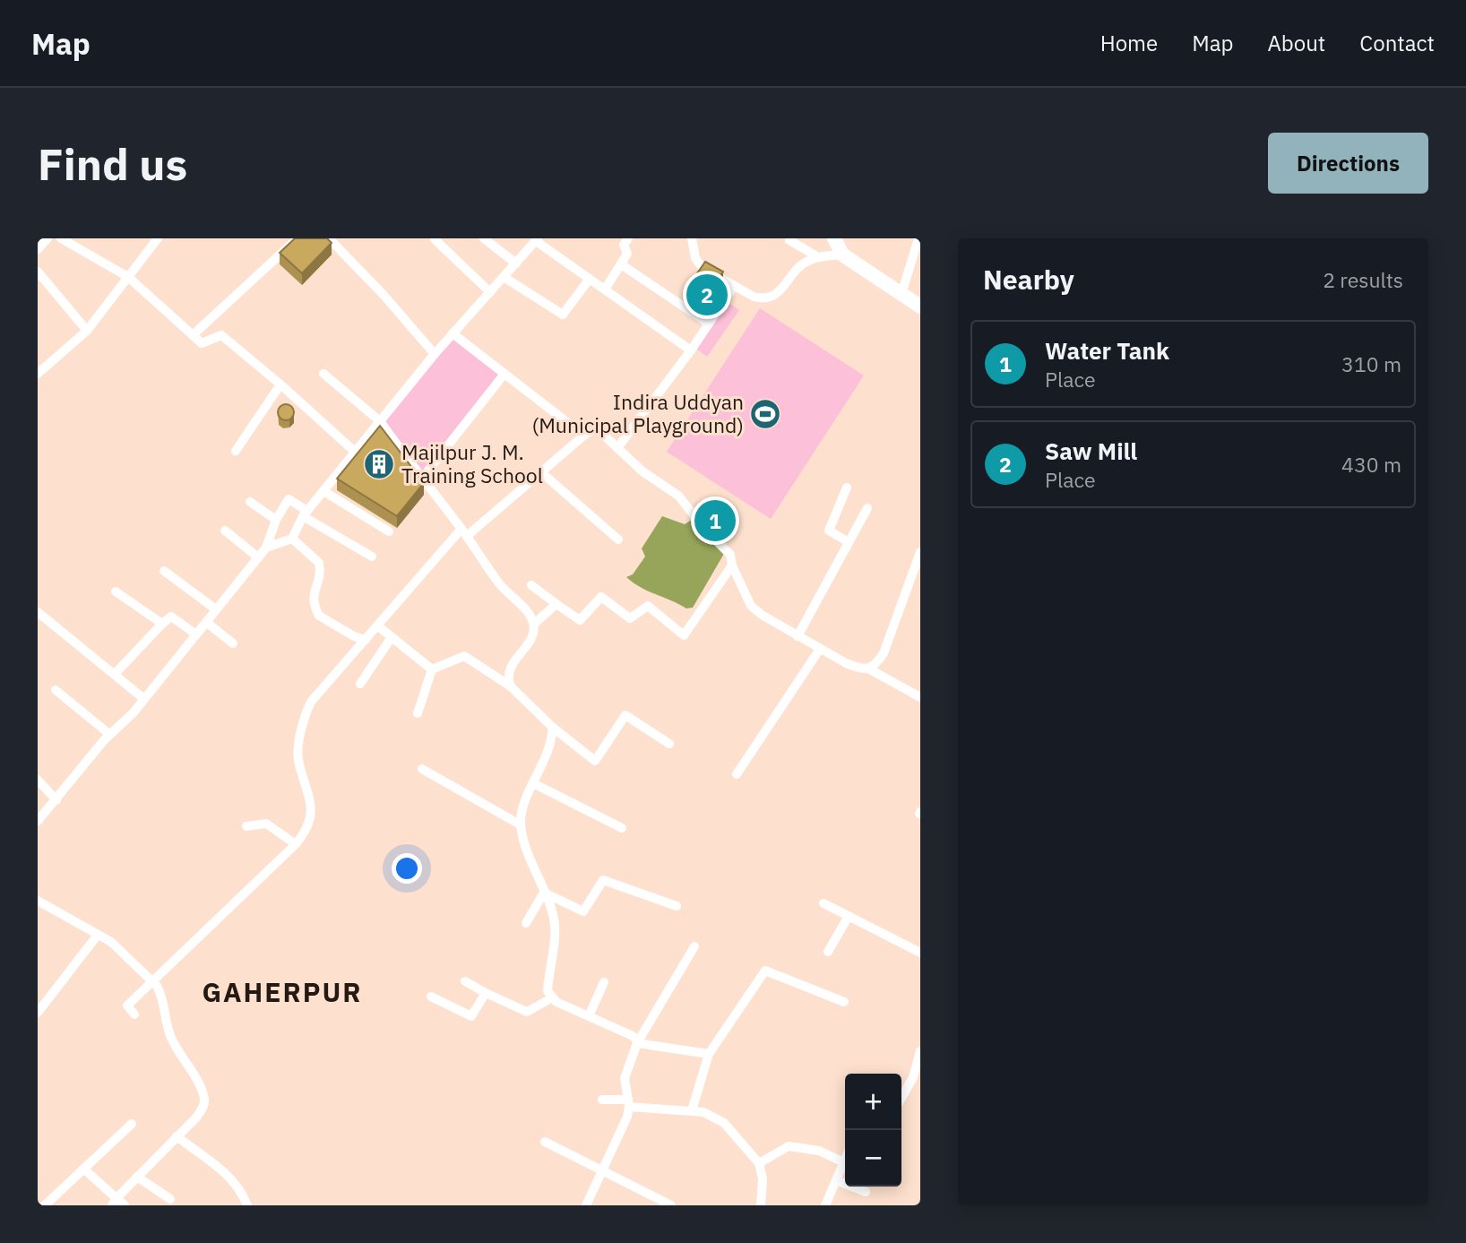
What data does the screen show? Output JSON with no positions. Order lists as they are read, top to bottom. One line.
{"districts":["GAHERPUR"],"places":{"sports":["Indira Uddyan (Municipal Playground)"],"building":["Majilpur J. M. Training School"]},"page":{"header":"Map","nav":["Home","Map","About","Contact"],"buttons":"Directions","title":"Find us","heading":["Nearby","2 results"],"pins":["2","1"],"list":[{"mark":"1","name":"Water Tank","note":"Place","value":"310 m"},{"mark":"2","name":"Saw Mill","note":"Place","value":"430 m"}],"map_buttons":["+","−"]}}
